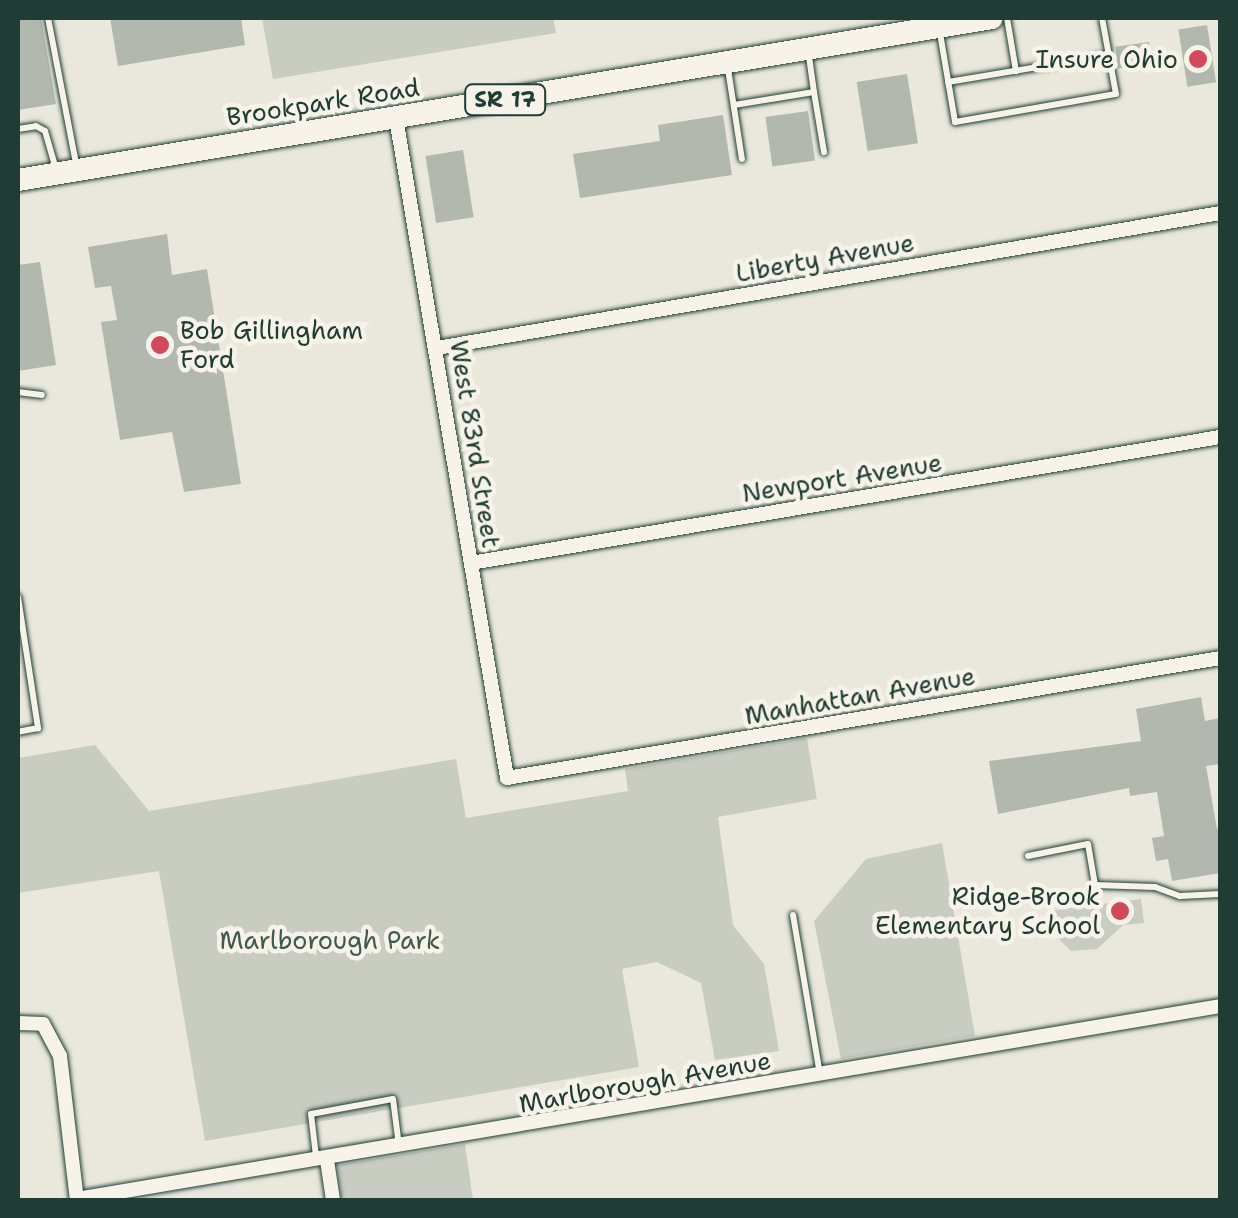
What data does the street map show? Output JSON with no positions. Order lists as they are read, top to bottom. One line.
{"streets":{"main road":["SR 17","Brookpark Road"],"street":["Liberty Avenue","West 83rd Street","Newport Avenue","Manhattan Avenue","Marlborough Avenue"]},"crossings":[["Brookpark Road","West 83rd Street"],["Liberty Avenue","West 83rd Street"],["West 83rd Street","Newport Avenue"],["West 83rd Street","Manhattan Avenue"]],"parks":["Marlborough Park"],"places":["Insure Ohio","Bob Gillingham Ford","Ridge-Brook Elementary School"]}
